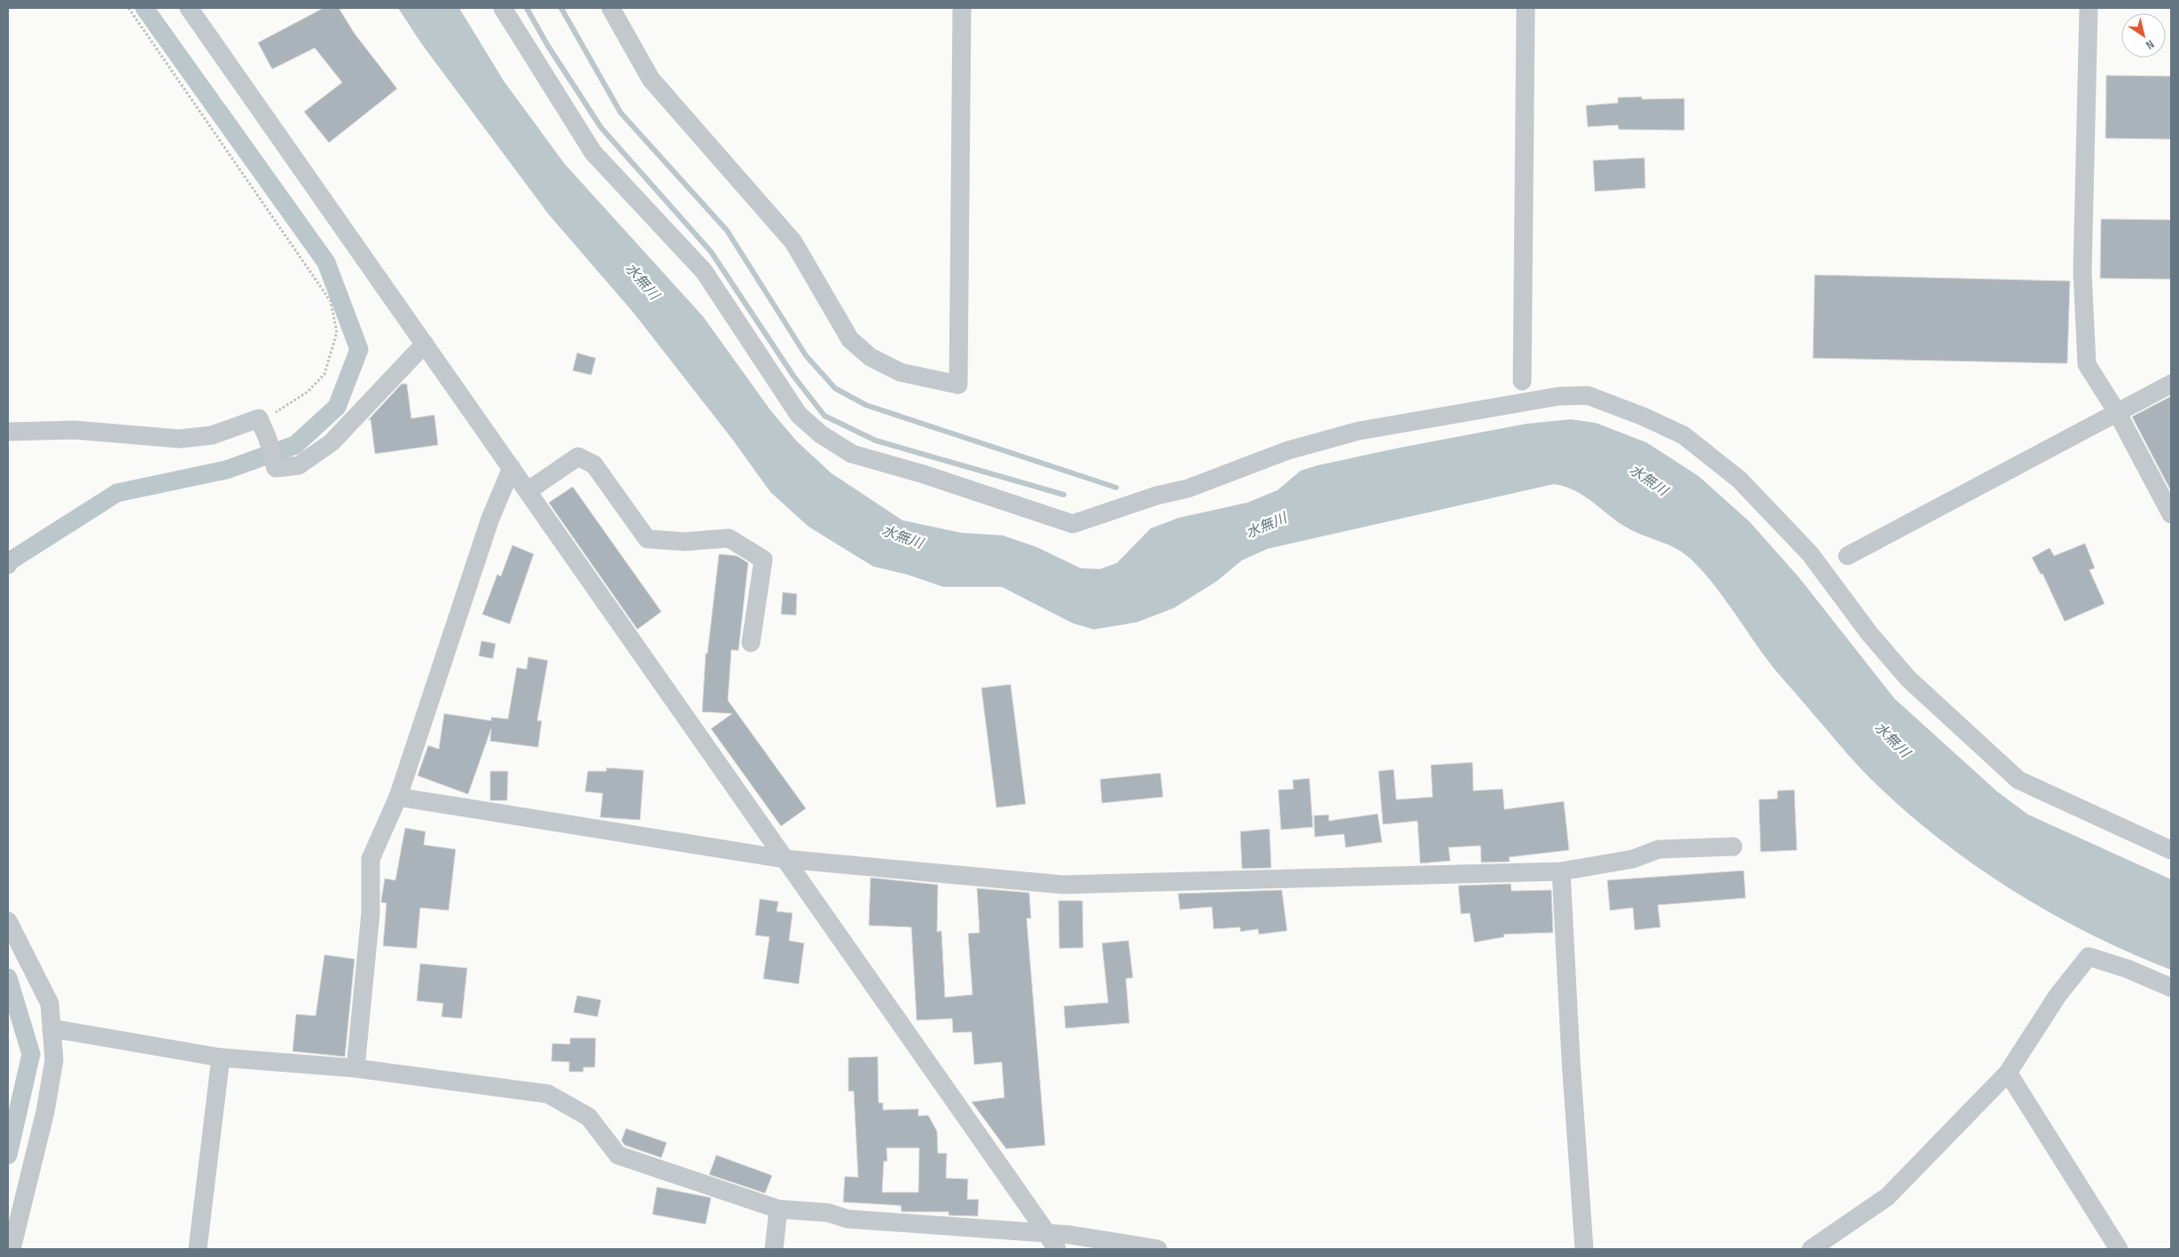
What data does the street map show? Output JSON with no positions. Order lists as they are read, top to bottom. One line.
{"water":["水無川"],"north":"bottom right"}
